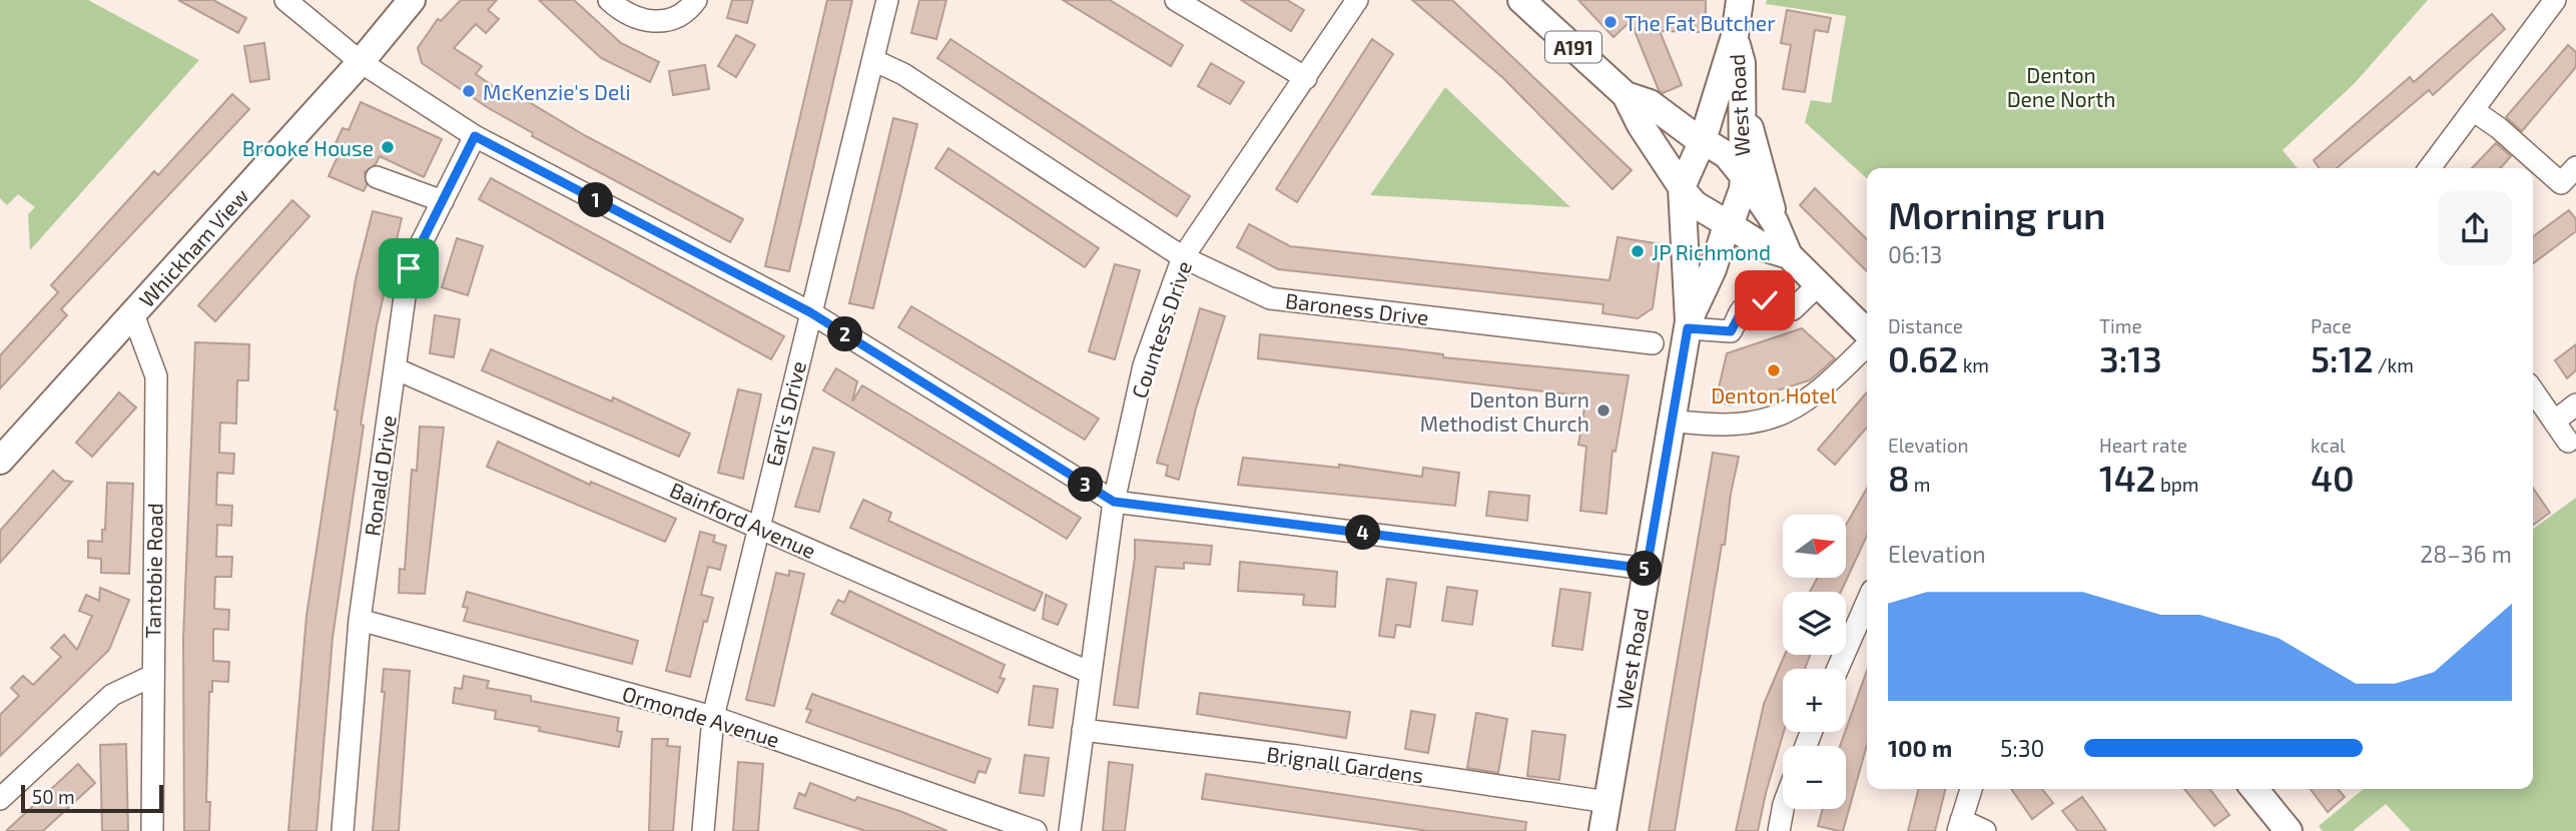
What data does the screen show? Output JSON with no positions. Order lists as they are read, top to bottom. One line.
{"streets":{"main road":["A191","West Road","Whickham View"],"street":["Baroness Drive","Countess Drive","Earl's Drive","Ronald Drive","Bainford Avenue","Tantobie Road","Ormonde Avenue","Brignall Gardens"]},"crossings":[["A191","West Road"],["West Road","Brignall Gardens"],["Whickham View","Tantobie Road"],["Baroness Drive","Countess Drive"],["Baroness Drive","Earl's Drive"],["Countess Drive","Bainford Avenue"],["Countess Drive","Brignall Gardens"],["Earl's Drive","Bainford Avenue"],["Earl's Drive","Ormonde Avenue"],["Ronald Drive","Bainford Avenue"],["Ronald Drive","Ormonde Avenue"]],"parks":["Denton Dene North"],"places":["The Fat Butcher","McKenzie's Deli","Brooke House","JP Richmond","Denton Hotel","Denton Burn Methodist Church"],"scale_bar":"50 m","north":"right","page":{"heading":["Morning run","06:13"],"pins":["1","2","3","4","5"],"stats":[["Distance","0.62 km"],["Time","3:13"],["Pace","5:12 /km"],["Elevation","8 m"],["Heart rate","142 bpm"],["kcal","40"]],"map_buttons":["+","−"],"chart":["Elevation","28–36 m"],"list":[{"name":"100 m","note":"5:30"}],"scale":"50 m"}}
